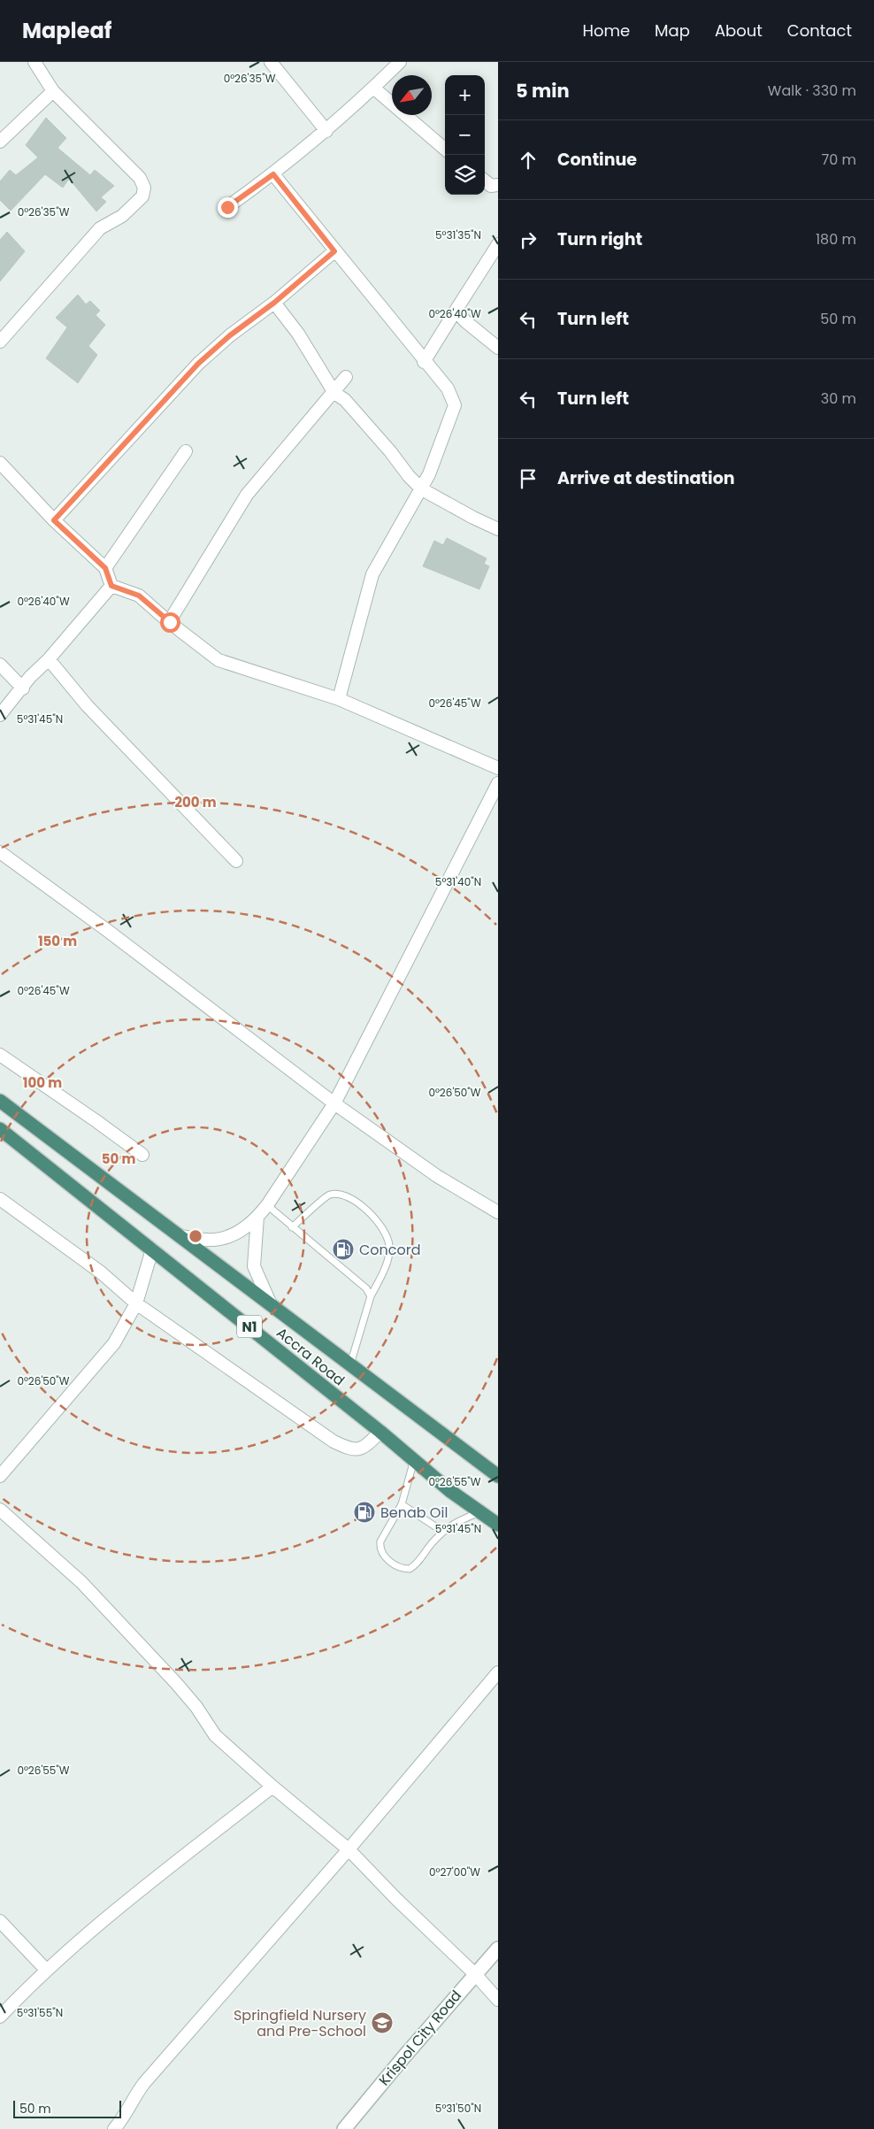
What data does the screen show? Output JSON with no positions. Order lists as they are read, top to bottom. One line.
{"streets":{"highway":["N1","Accra Road"],"street":["Krispol City Road"]},"places":{"fuel station":["Concord","Benab Oil"],"school or university":["Springfield Nursery and Pre-School"]},"scale_bar":"50 m","north":"bottom left","page":{"header":"Mapleaf","nav":["Home","Map","About","Contact"],"heading":["5 min","Walk · 330 m"],"map_buttons":["+","−"],"list":[["Continue","70 m"],["Turn right","180 m"],["Turn left","50 m"],["Turn left","30 m"],"Arrive at destination"],"scale":"50 m"},"coordinates":["0°26'35\"W","5°31'35\"N","0°26'40\"W","0°26'45\"W","5°31'45\"N","5°31'40\"N","0°26'50\"W","0°26'55\"W","0°27'00\"W","5°31'55\"N","5°31'50\"N"],"rings":["200 m","150 m","100 m","50 m"]}
